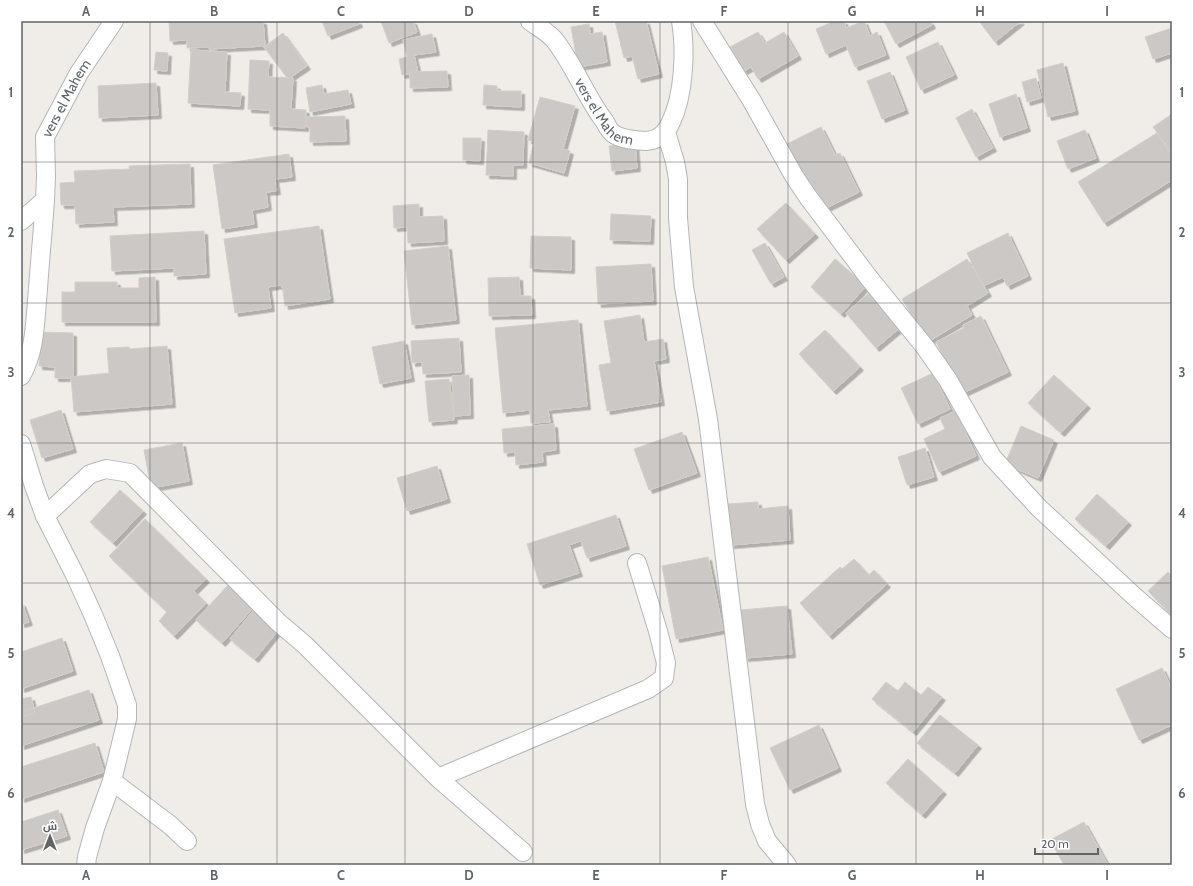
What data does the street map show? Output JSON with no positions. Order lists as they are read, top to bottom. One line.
{"streets":{"street":["vers el Mahem"]},"scale_bar":"20 m","north":"top","grid":{"columns":["A","B","C","D","E","F","G","H","I"],"rows":["1","2","3","4","5","6"]}}
